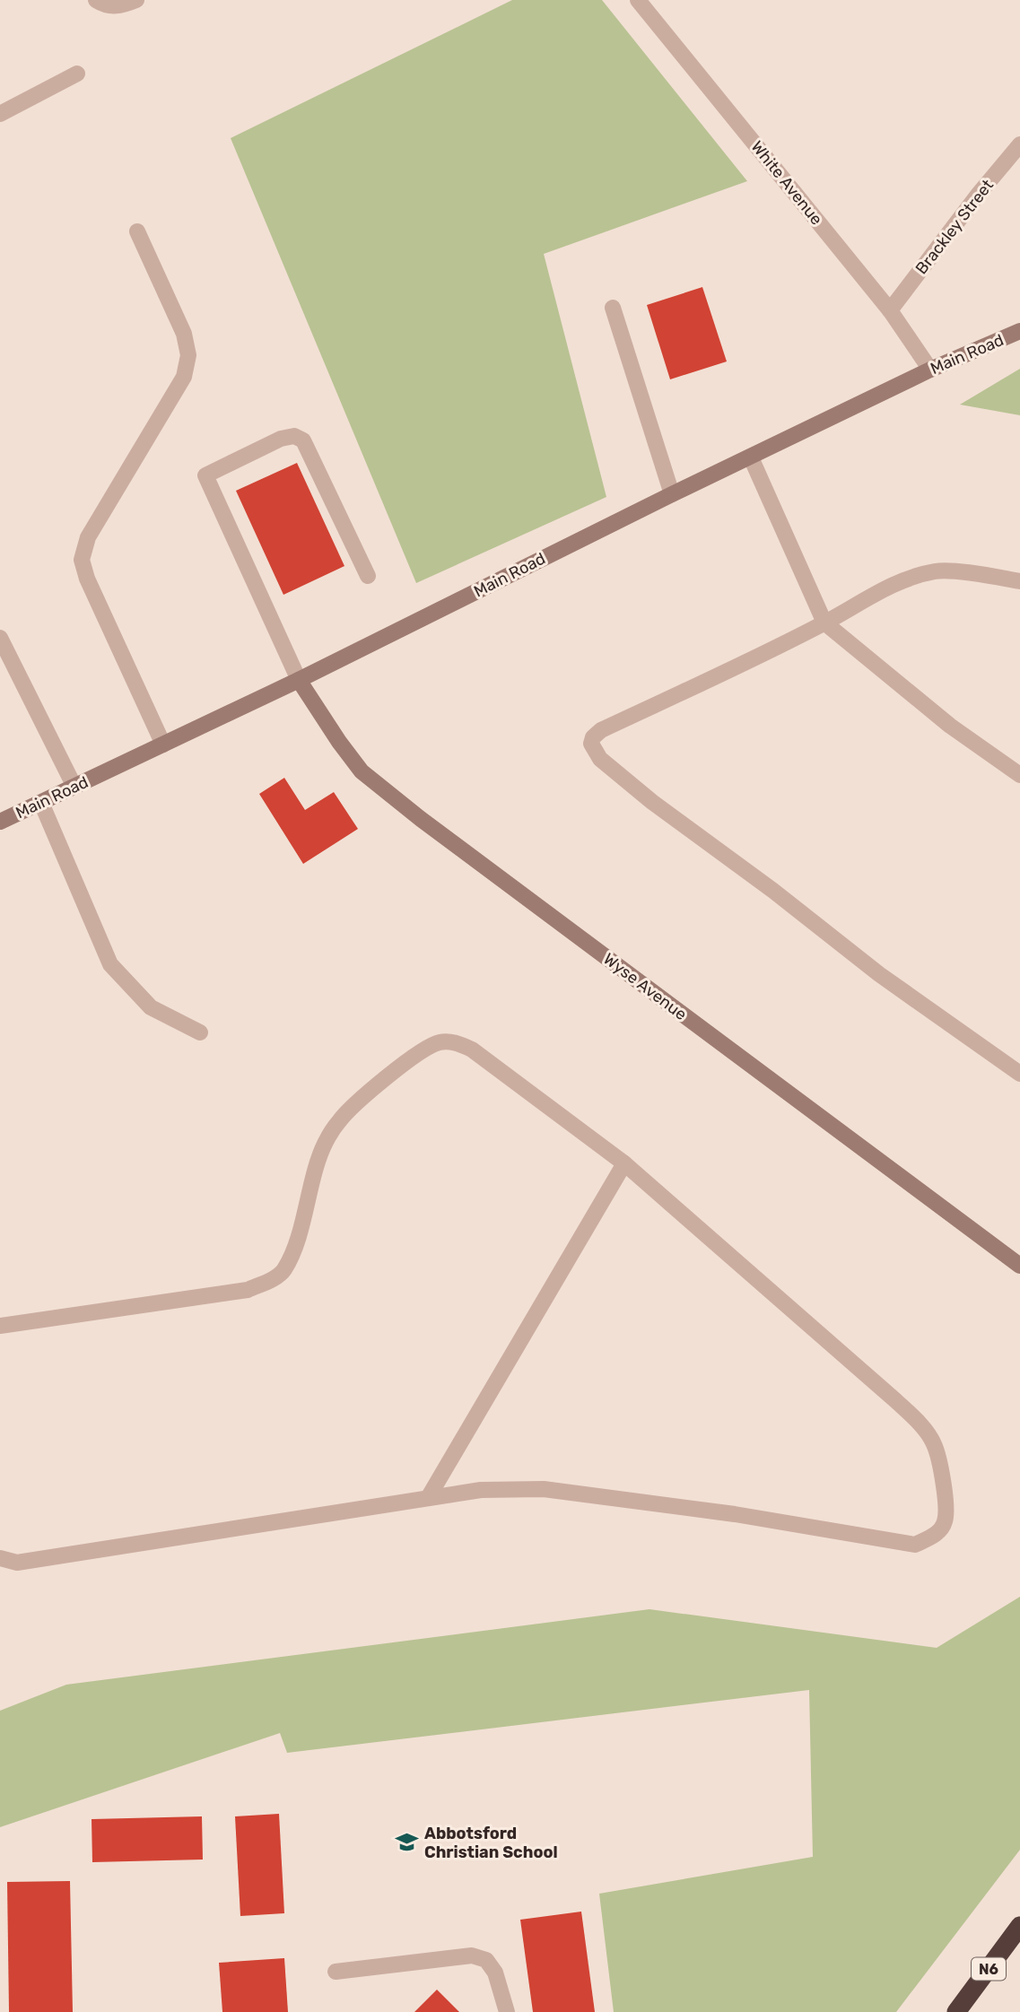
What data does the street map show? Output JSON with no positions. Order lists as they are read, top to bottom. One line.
{"streets":{"highway":["N6"],"main road":["Main Road","Wyse Avenue"],"street":["White Avenue","Brackley Street"]},"crossings":[["White Avenue","Brackley Street"],["White Avenue","Main Road"],["Main Road","Wyse Avenue"]],"places":{"school or university":["Abbotsford Christian School"]}}
